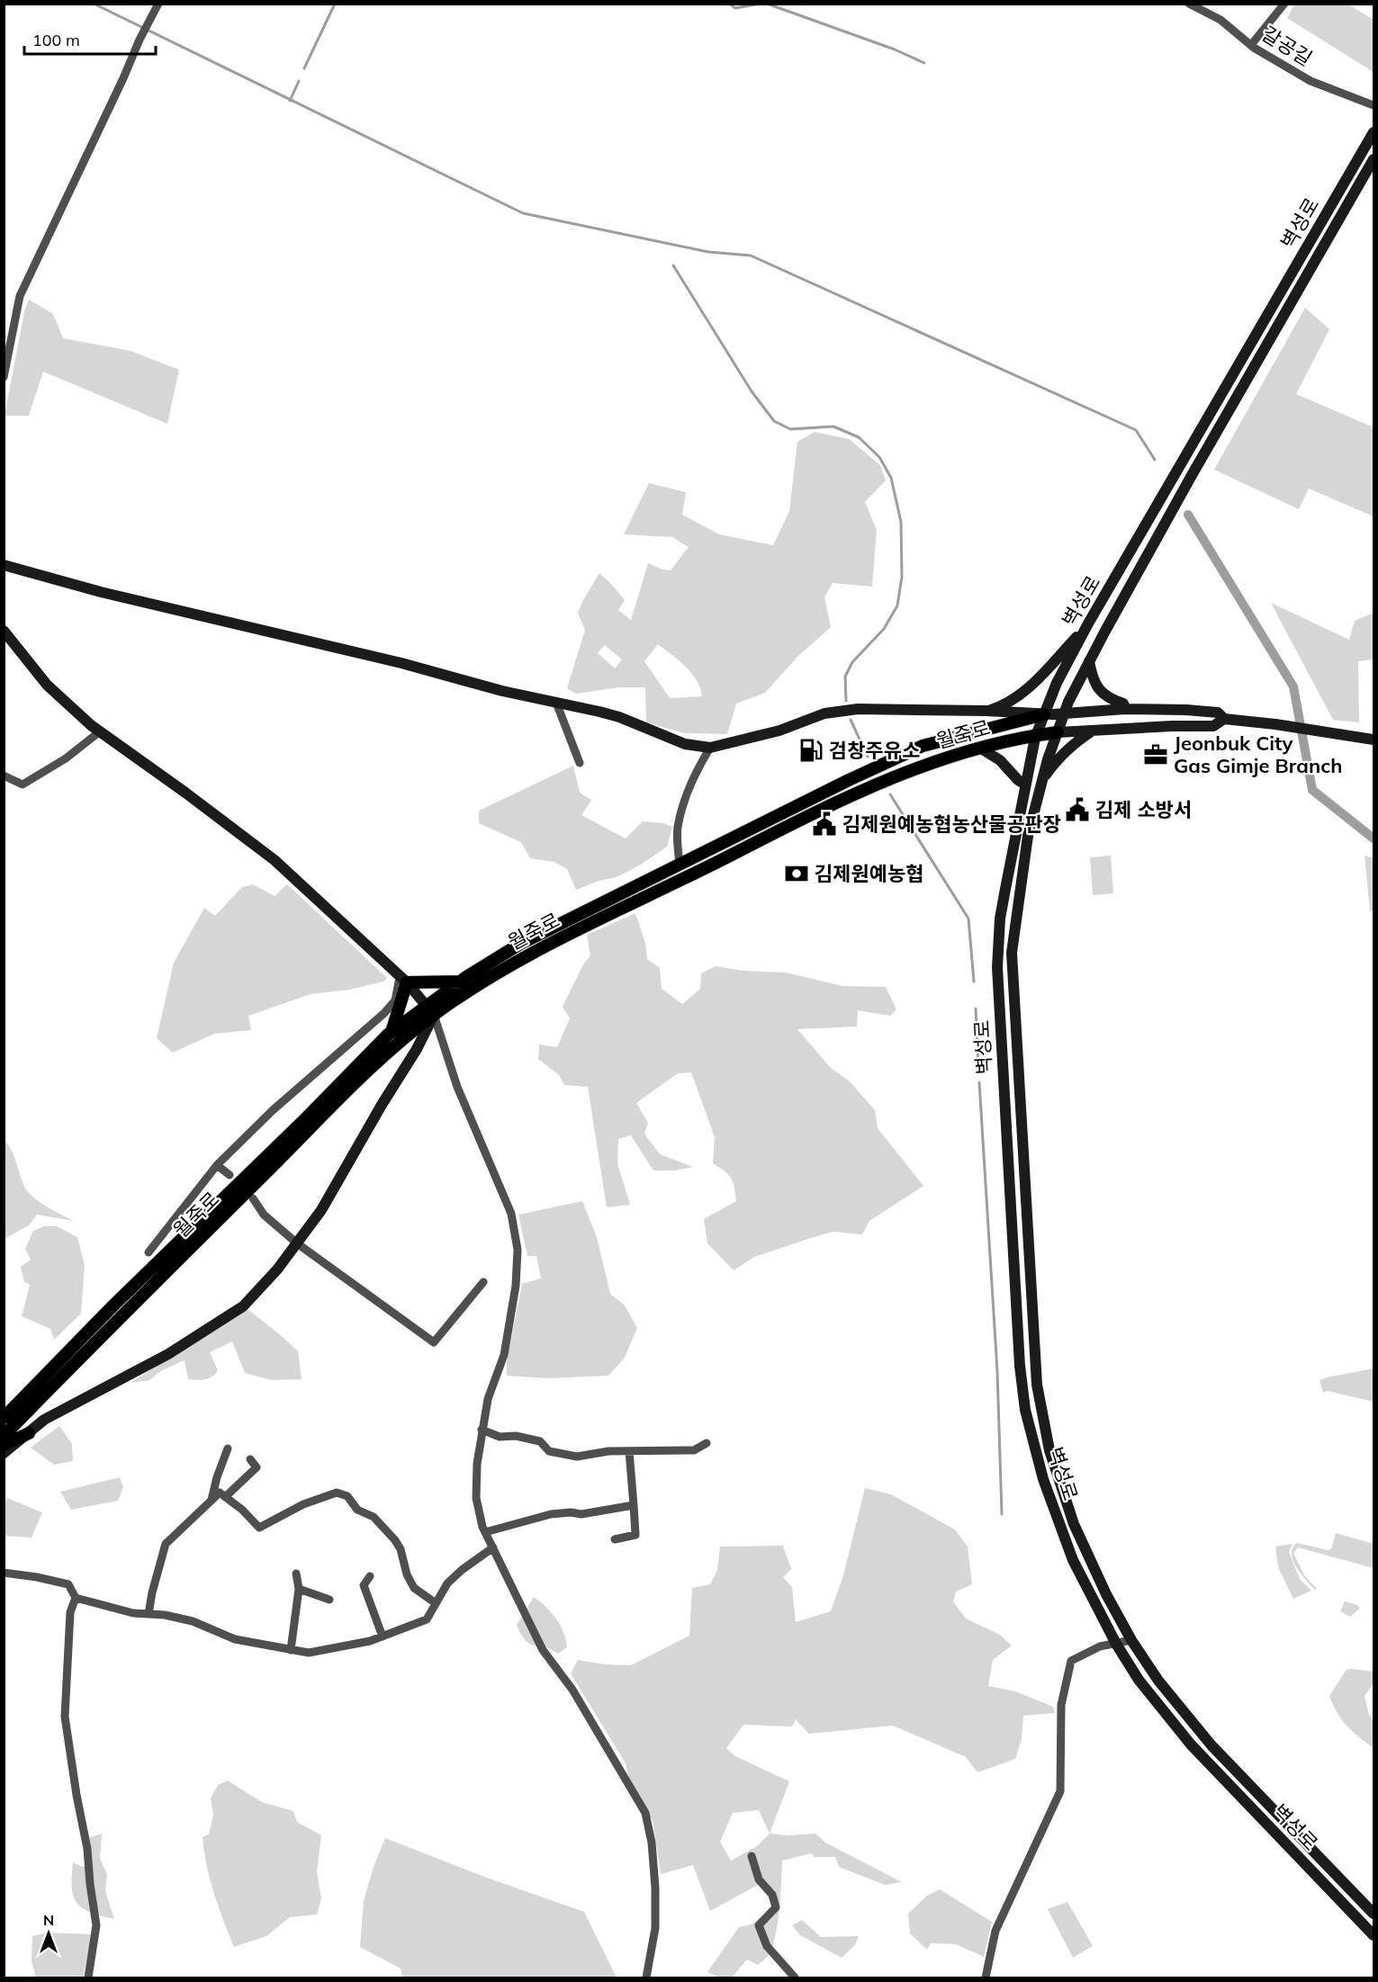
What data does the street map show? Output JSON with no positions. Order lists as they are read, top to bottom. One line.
{"streets":{"main road":["벽성로","월죽로"],"street":["갈공길"]},"crossings":[["벽성로","월죽로"]],"places":{"fuel station":["검창주유소"],"office":["Jeonbuk City Gas Gimje Branch"],"public building":["김제 소방서","김제원예농협농산물공판장"],"bank":["김제원예농협"]},"scale_bar":"100 m","north":"top"}
